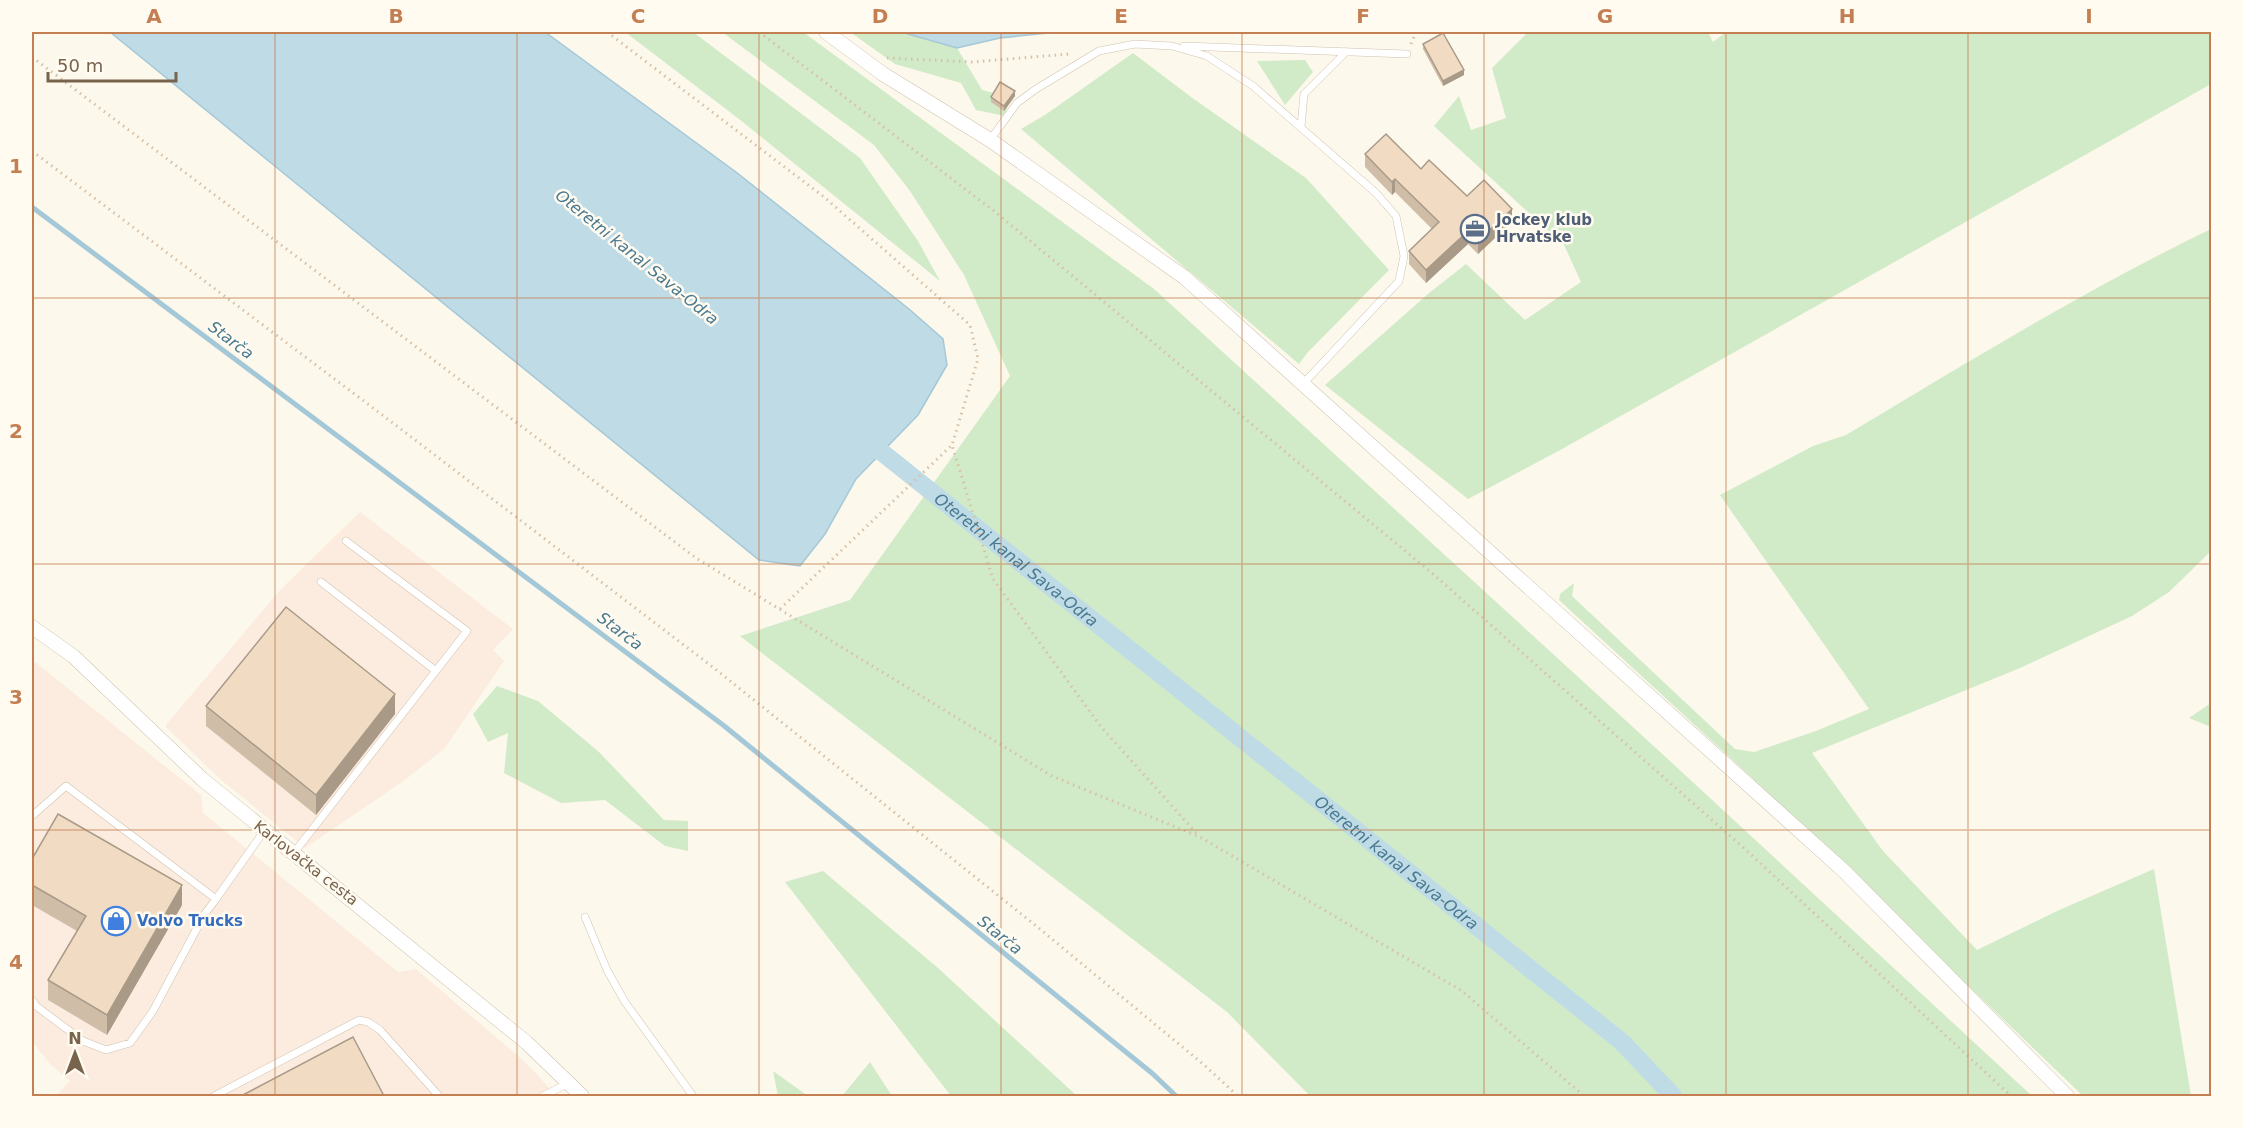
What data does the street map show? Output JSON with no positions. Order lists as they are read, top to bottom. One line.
{"streets":{"street":["Karlovačka cesta"]},"water":["Oteretni kanal Sava-Odra","Starča"],"places":{"office":["Jockey klub Hrvatske"],"shop":["Volvo Trucks"]},"scale_bar":"50 m","north":"top","grid":{"columns":["A","B","C","D","E","F","G","H","I"],"rows":["1","2","3","4"]}}
